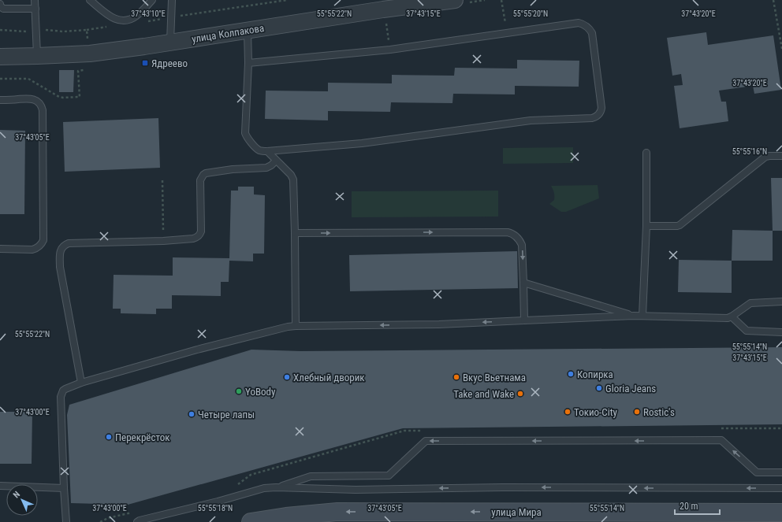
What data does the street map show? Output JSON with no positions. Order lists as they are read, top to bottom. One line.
{"streets":{"main road":["улица Мира"],"street":["улица Колпакова"]},"one_way":["улица Мира"],"places":{"transit":["Ядреево"],"other":["Копирка","Хлебный дворик","Вкус Вьетнама","Gloria Jeans","YoBody","Take and Wake","Токио-City","Rostic's","Четыре лапы","Перекрёсток"]},"scale_bar":"20 m","north":"top left","coordinates":["37°43'10\"E","55°55'22\"N","37°43'15\"E","55°55'20\"N","37°43'20\"E","37°43'05\"E","55°55'16\"N","55°55'14\"N","37°43'00\"E","55°55'18\"N"]}
